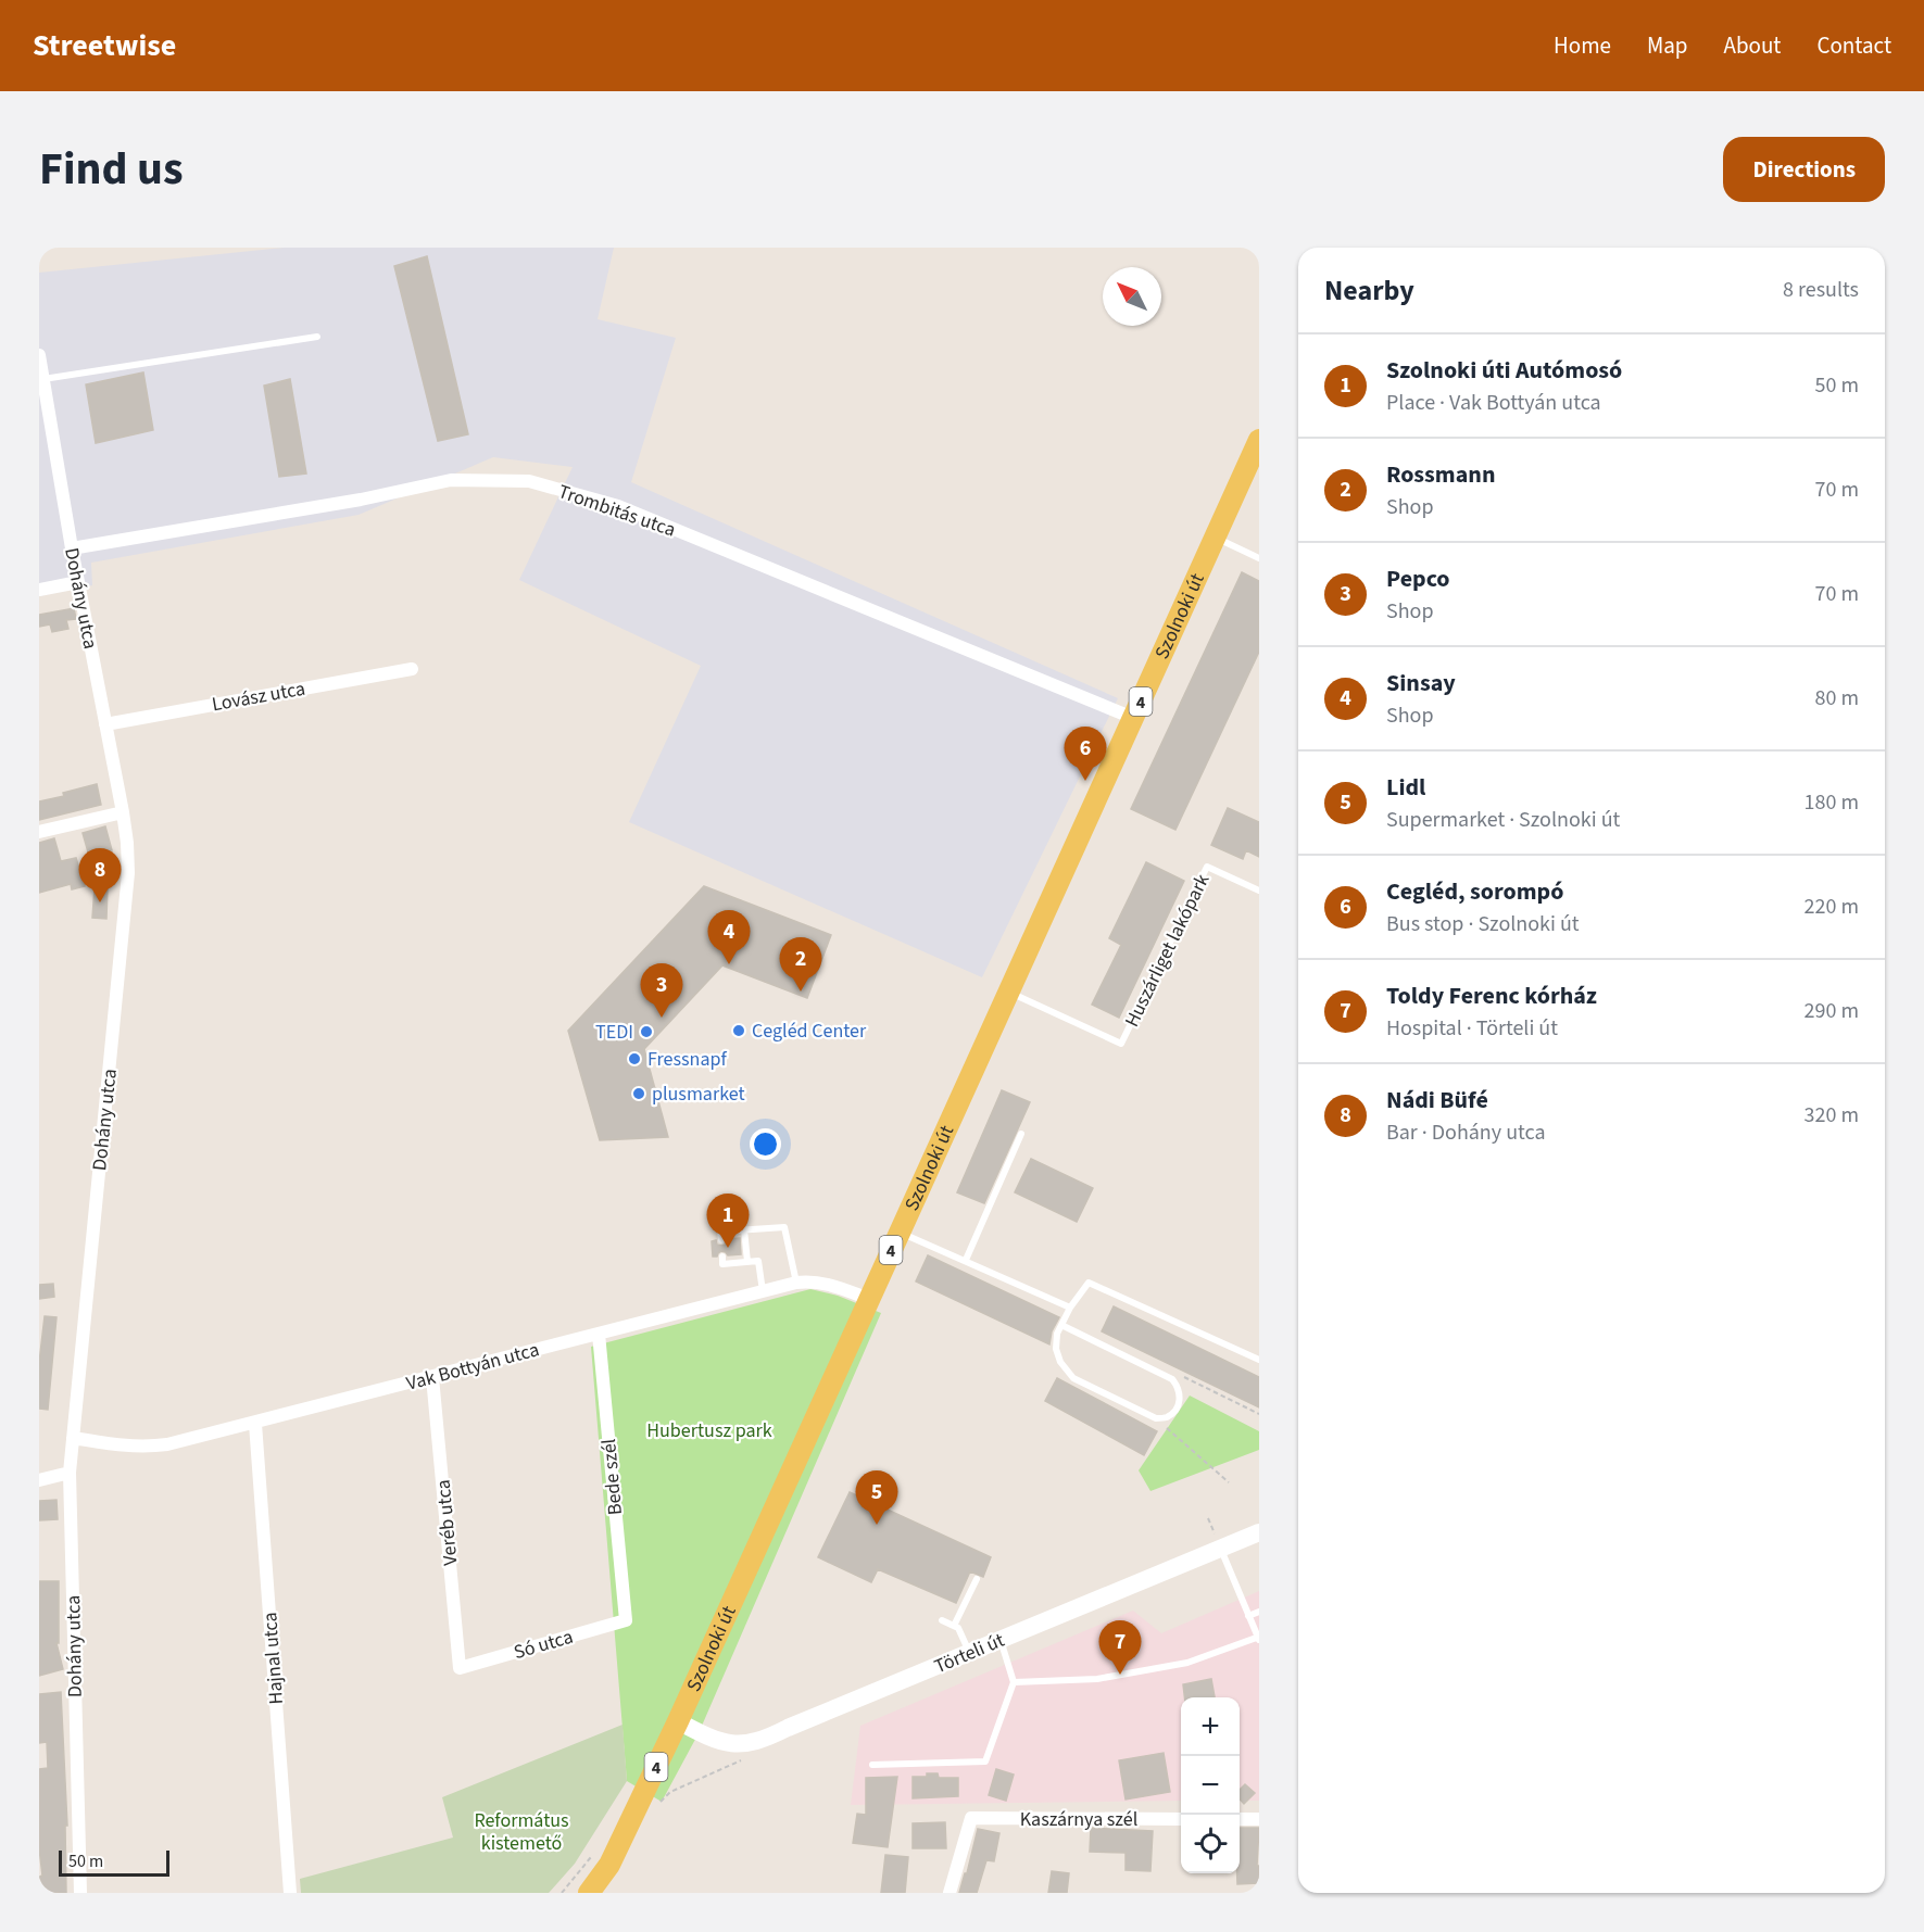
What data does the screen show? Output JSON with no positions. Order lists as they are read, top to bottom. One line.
{"streets":{"main road":["Szolnoki út","4","Törteli út"],"street":["Trombitás utca","Dohány utca","Lovász utca","Vak Bottyán utca","Bede szél","Veréb utca","Só utca","Hajnal utca","Kaszárnya szél"],"lane":["Huszárliget lakópark"]},"crossings":[["Trombitás utca","Dohány utca"],["Trombitás utca","Szolnoki út"],["Dohány utca","Lovász utca"],["Dohány utca","Vak Bottyán utca"],["Szolnoki út","Huszárliget lakópark"],["Szolnoki út","Vak Bottyán utca"],["Szolnoki út","Törteli út"],["Vak Bottyán utca","Bede szél"],["Vak Bottyán utca","Veréb utca"],["Vak Bottyán utca","Hajnal utca"],["Bede szél","Só utca"],["Veréb utca","Só utca"]],"parks":["Hubertusz park","Református kistemető"],"places":["Cegléd Center","TEDI","Fressnapf","plusmarket"],"scale_bar":"50 m","north":"top left","page":{"header":"Streetwise","nav":["Home","Map","About","Contact"],"title":"Find us","buttons":"Directions","heading":["Nearby","8 results"],"list":[{"mark":"1","name":"Szolnoki úti Autómosó","note":"Place · Vak Bottyán utca","value":"50 m"},{"mark":"2","name":"Rossmann","note":"Shop","value":"70 m"},{"mark":"3","name":"Pepco","note":"Shop","value":"70 m"},{"mark":"4","name":"Sinsay","note":"Shop","value":"80 m"},{"mark":"5","name":"Lidl","note":"Supermarket · Szolnoki út","value":"180 m"},{"mark":"6","name":"Cegléd, sorompó","note":"Bus stop · Szolnoki út","value":"220 m"},{"mark":"7","name":"Toldy Ferenc kórház","note":"Hospital · Törteli út","value":"290 m"},{"mark":"8","name":"Nádi Büfé","note":"Bar · Dohány utca","value":"320 m"}],"pins":["6","8","4","2","3","1","5","7"],"map_buttons":["+","−"],"scale":"50 m"}}
